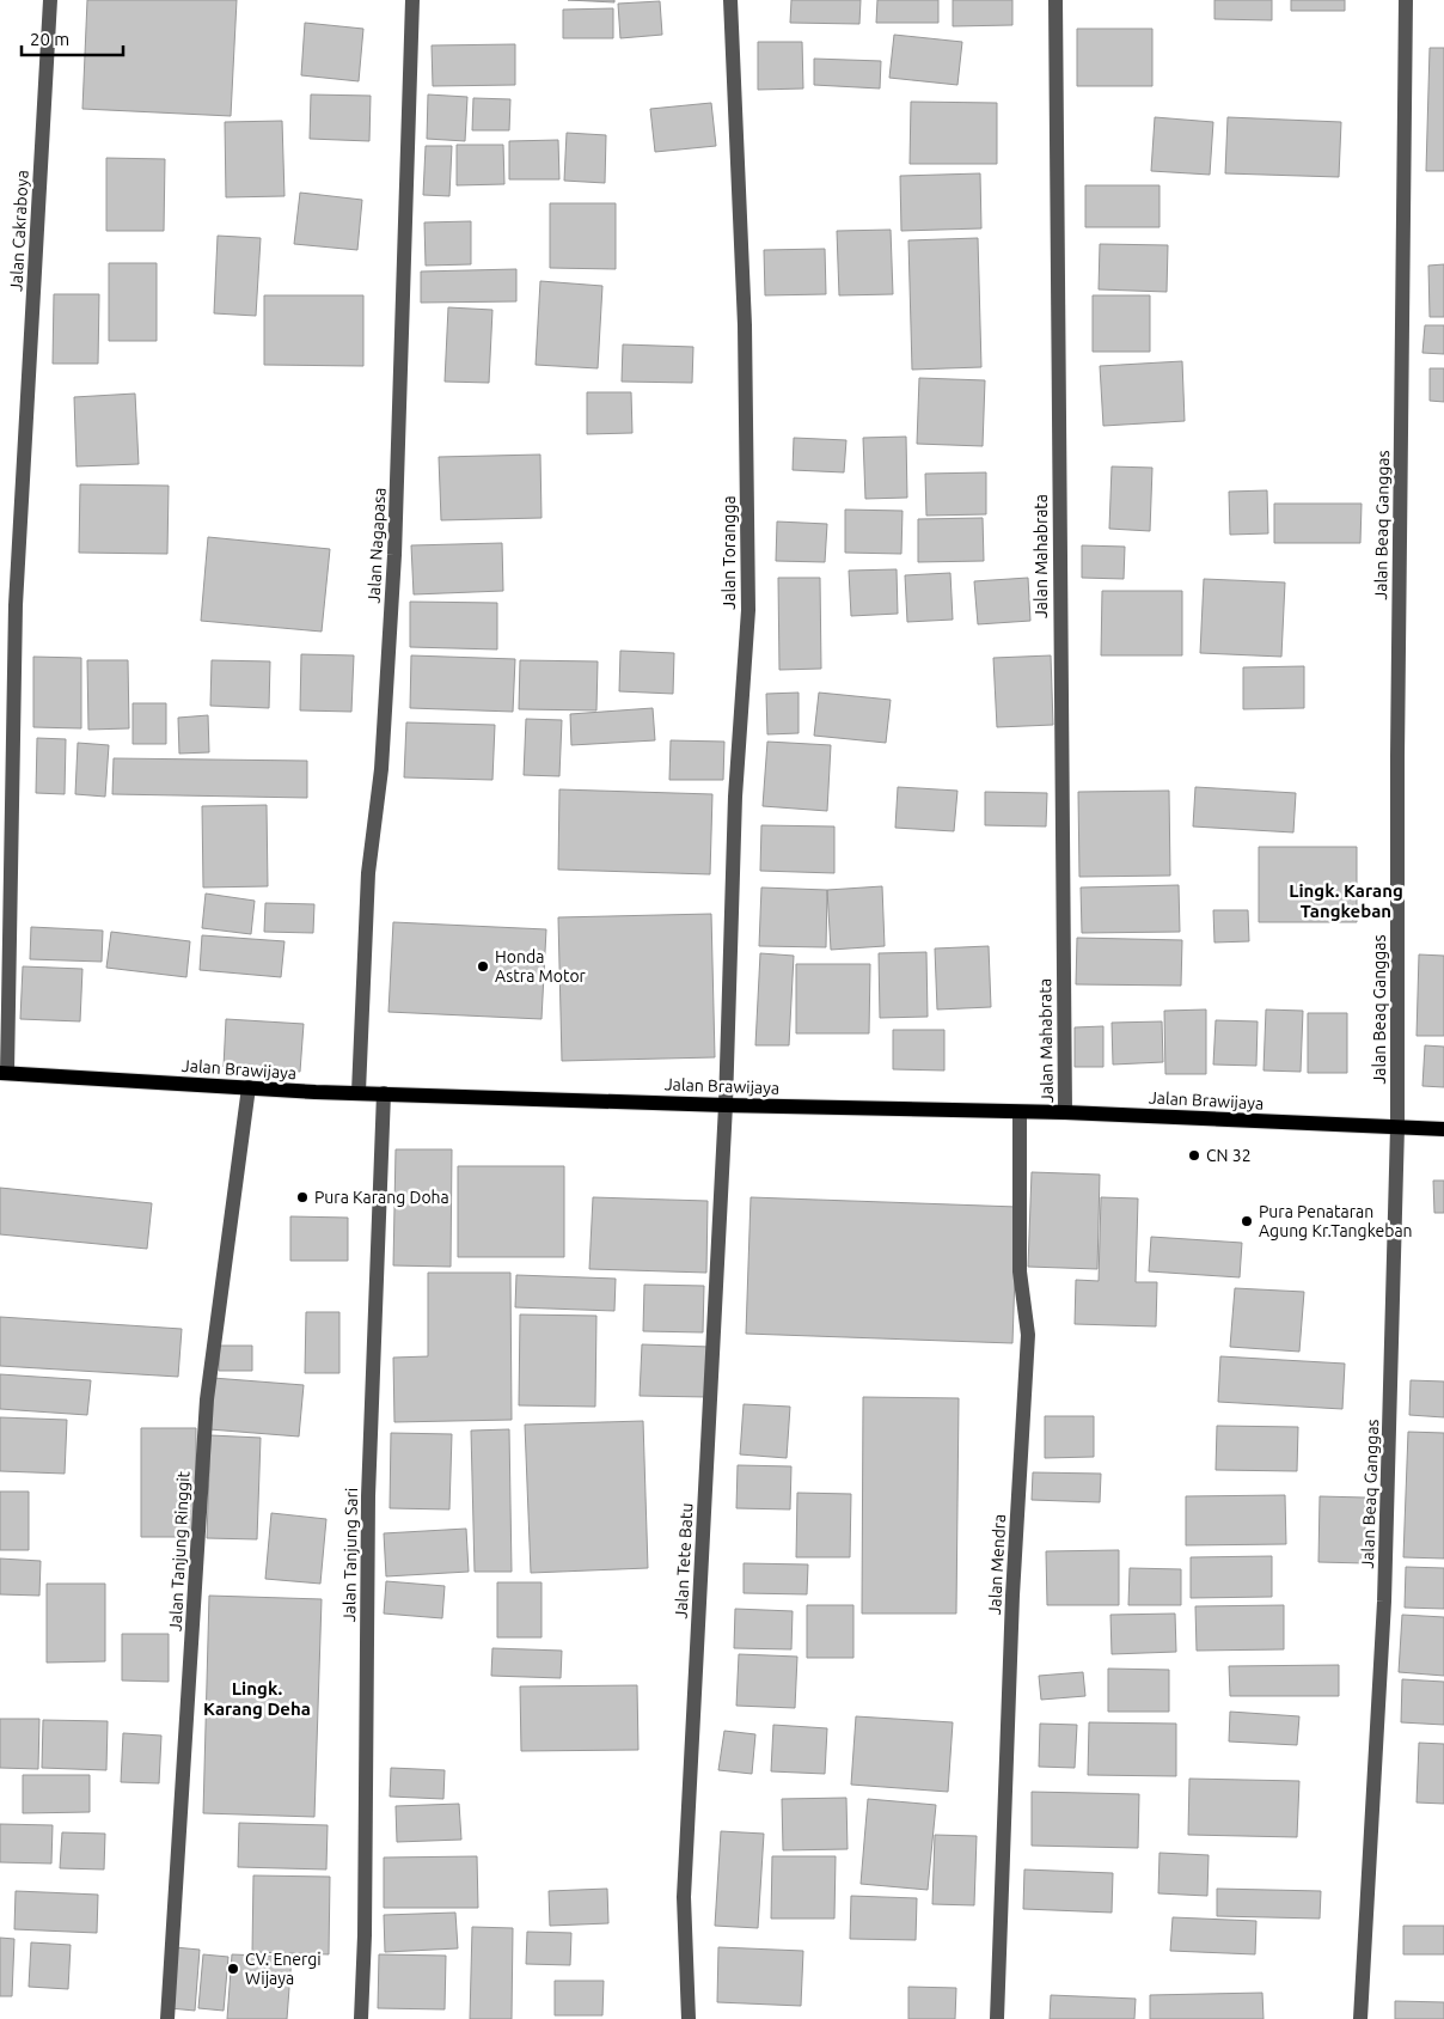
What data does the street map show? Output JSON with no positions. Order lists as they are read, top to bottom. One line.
{"streets":{"main road":["Jalan Brawijaya"],"street":["Jalan Cakraboya","Jalan Beaq Ganggas","Jalan Nagapasa","Jalan Torangga","Jalan Mahabrata","Jalan Tanjung Ringgit","Jalan Tanjung Sari","Jalan Tete Batu","Jalan Mendra"]},"crossings":[["Jalan Cakraboya","Jalan Brawijaya"],["Jalan Beaq Ganggas","Jalan Brawijaya"],["Jalan Nagapasa","Jalan Brawijaya"],["Jalan Torangga","Jalan Brawijaya"],["Jalan Torangga","Jalan Tete Batu"],["Jalan Mahabrata","Jalan Brawijaya"],["Jalan Brawijaya","Jalan Tanjung Ringgit"],["Jalan Brawijaya","Jalan Tanjung Sari"],["Jalan Brawijaya","Jalan Tete Batu"],["Jalan Brawijaya","Jalan Mendra"]],"districts":["Lingk. Karang Tangkeban","Lingk. Karang Deha"],"places":["Honda Astra Motor","CN 32","Pura Karang Doha","Pura Penataran Agung Kr.Tangkeban","CV. Energi Wijaya"],"scale_bar":"20 m"}
